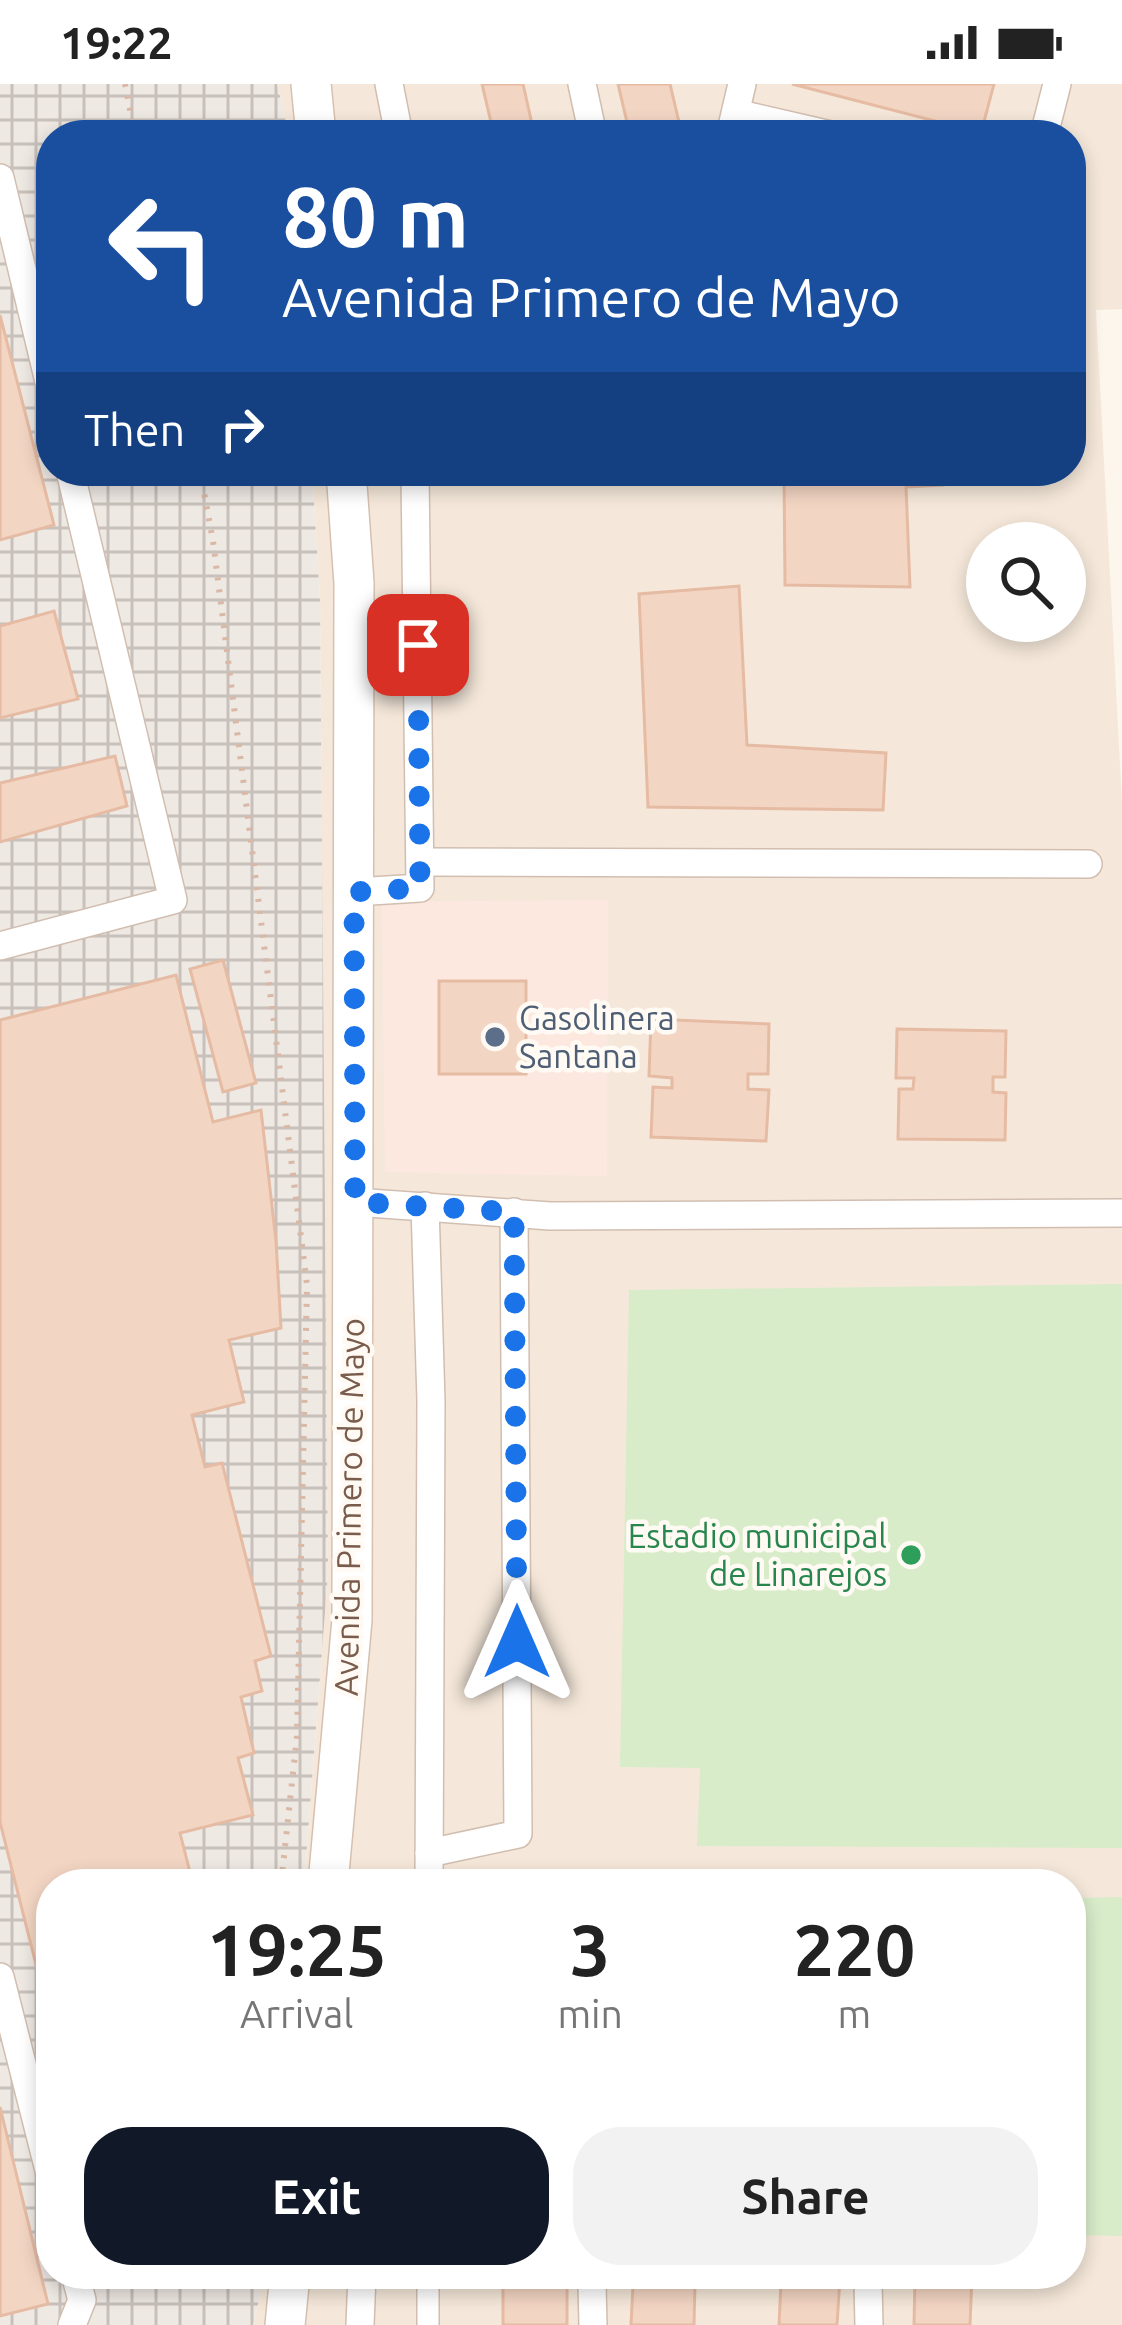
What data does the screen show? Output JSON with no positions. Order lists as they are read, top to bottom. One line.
{"streets":{"main road":["Avenida Primero de Mayo"]},"places":["Gasolinera Santana","Estadio municipal de Linarejos"],"page":{"status":"19:22","turn":["80 m","Avenida Primero de Mayo"],"then":"Then","eta":["19:25","Arrival","3","min","220","m"],"buttons":["Exit","Share"]}}
